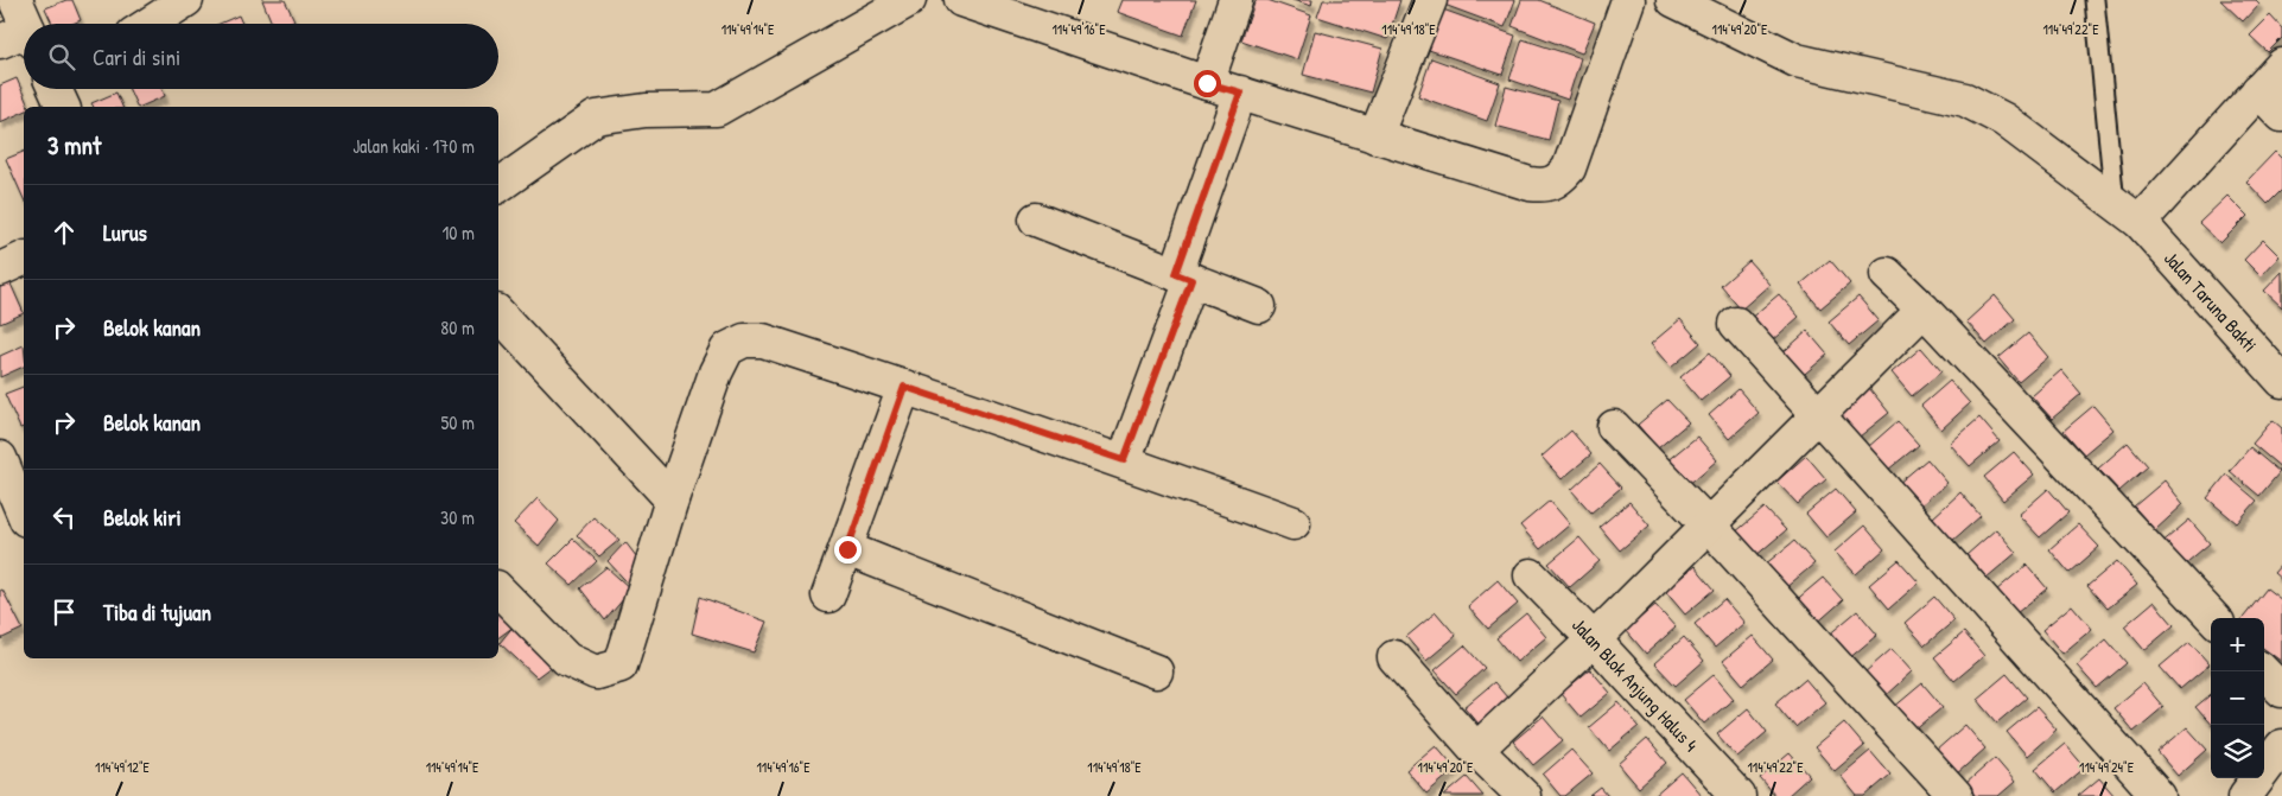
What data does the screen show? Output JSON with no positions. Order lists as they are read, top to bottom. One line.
{"streets":{"street":["Jalan Taruna Bakti","Jalan Blok Anjung Halus 4"]},"page":{"search":"Cari di sini","heading":["3 mnt","Jalan kaki · 170 m"],"list":[["Lurus","10 m"],["Belok kanan","80 m"],["Belok kanan","50 m"],["Belok kiri","30 m"],"Tiba di tujuan"],"map_buttons":["+","−"]},"coordinates":["114°49'14\"E","114°49'16\"E","114°49'18\"E","114°49'20\"E","114°49'22\"E","114°49'12\"E","114°49'24\"E"]}
